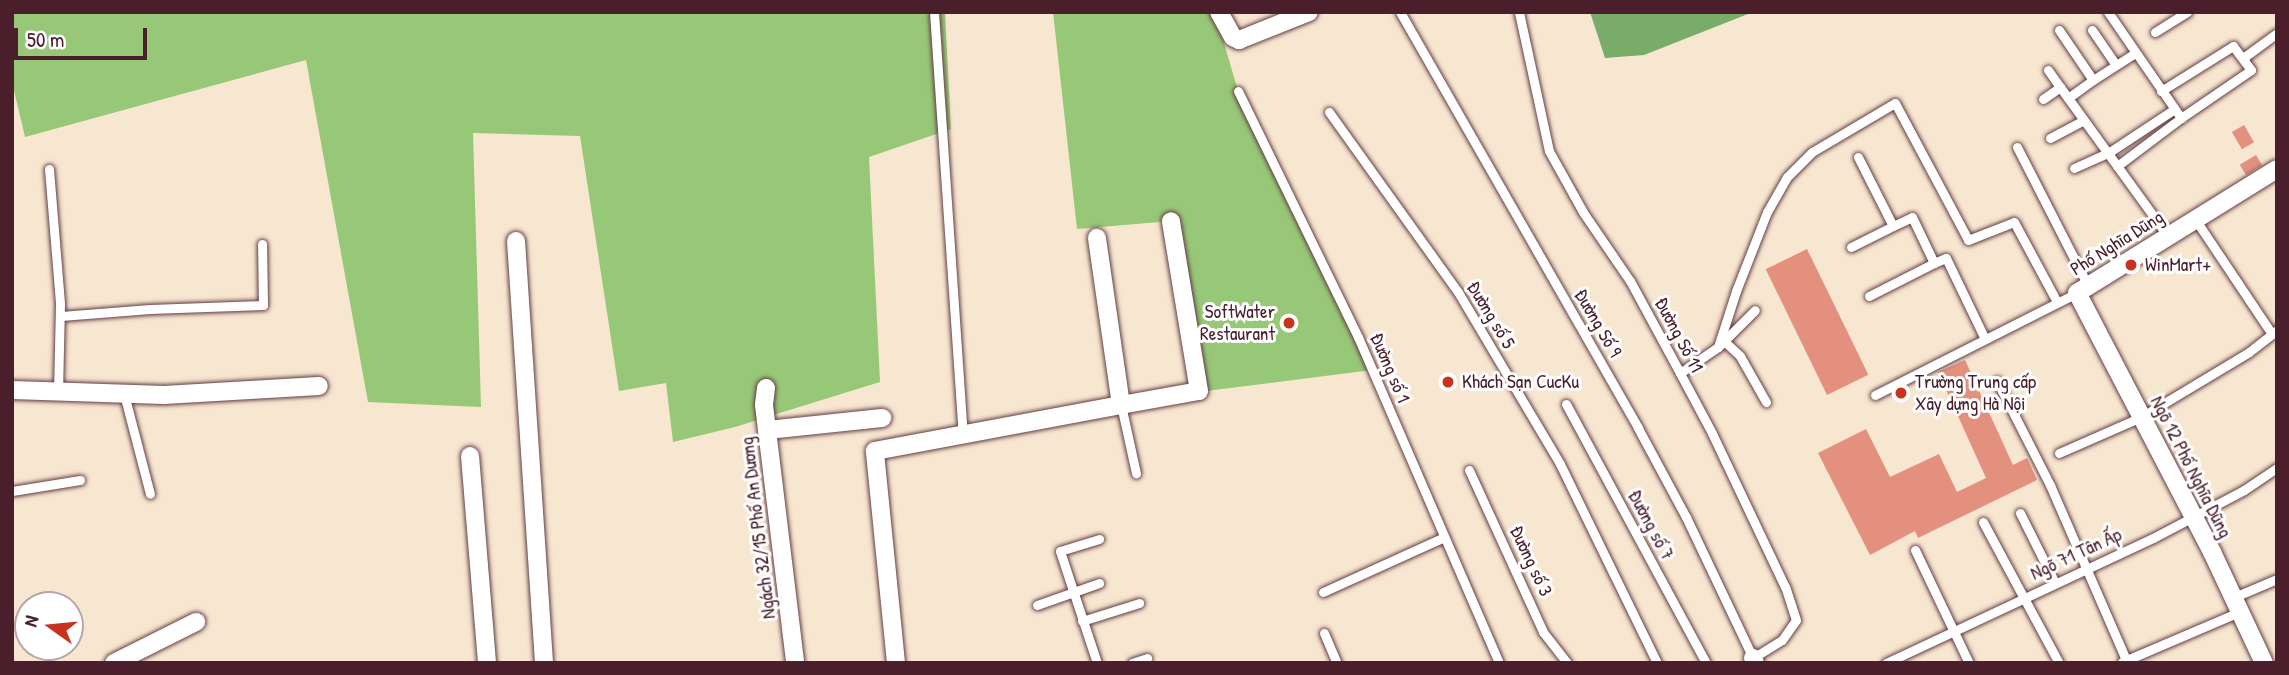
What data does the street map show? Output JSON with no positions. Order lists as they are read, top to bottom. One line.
{"streets":{"street":["Phố Nghĩa Dũng","Ngõ 12 Phố Nghĩa Dũng","Ngách 32/15 Phố An Dương"],"lane":["Đường số 5","Đường Số 9","Đường Số 11","Đường số 1","Đường số 7","Ngõ 71 Tân Ấp","Đường số 3"]},"crossings":[["Phố Nghĩa Dũng","Ngõ 12 Phố Nghĩa Dũng"],["Đường Số 9","Đường Số 11"],["Ngõ 12 Phố Nghĩa Dũng","Ngõ 71 Tân Ấp"]],"places":["WinMart+","SoftWater Restaurant","Khách Sạn CucKu","Trường Trung cấp Xây dựng Hà Nội"],"scale_bar":"50 m","north":"left"}
